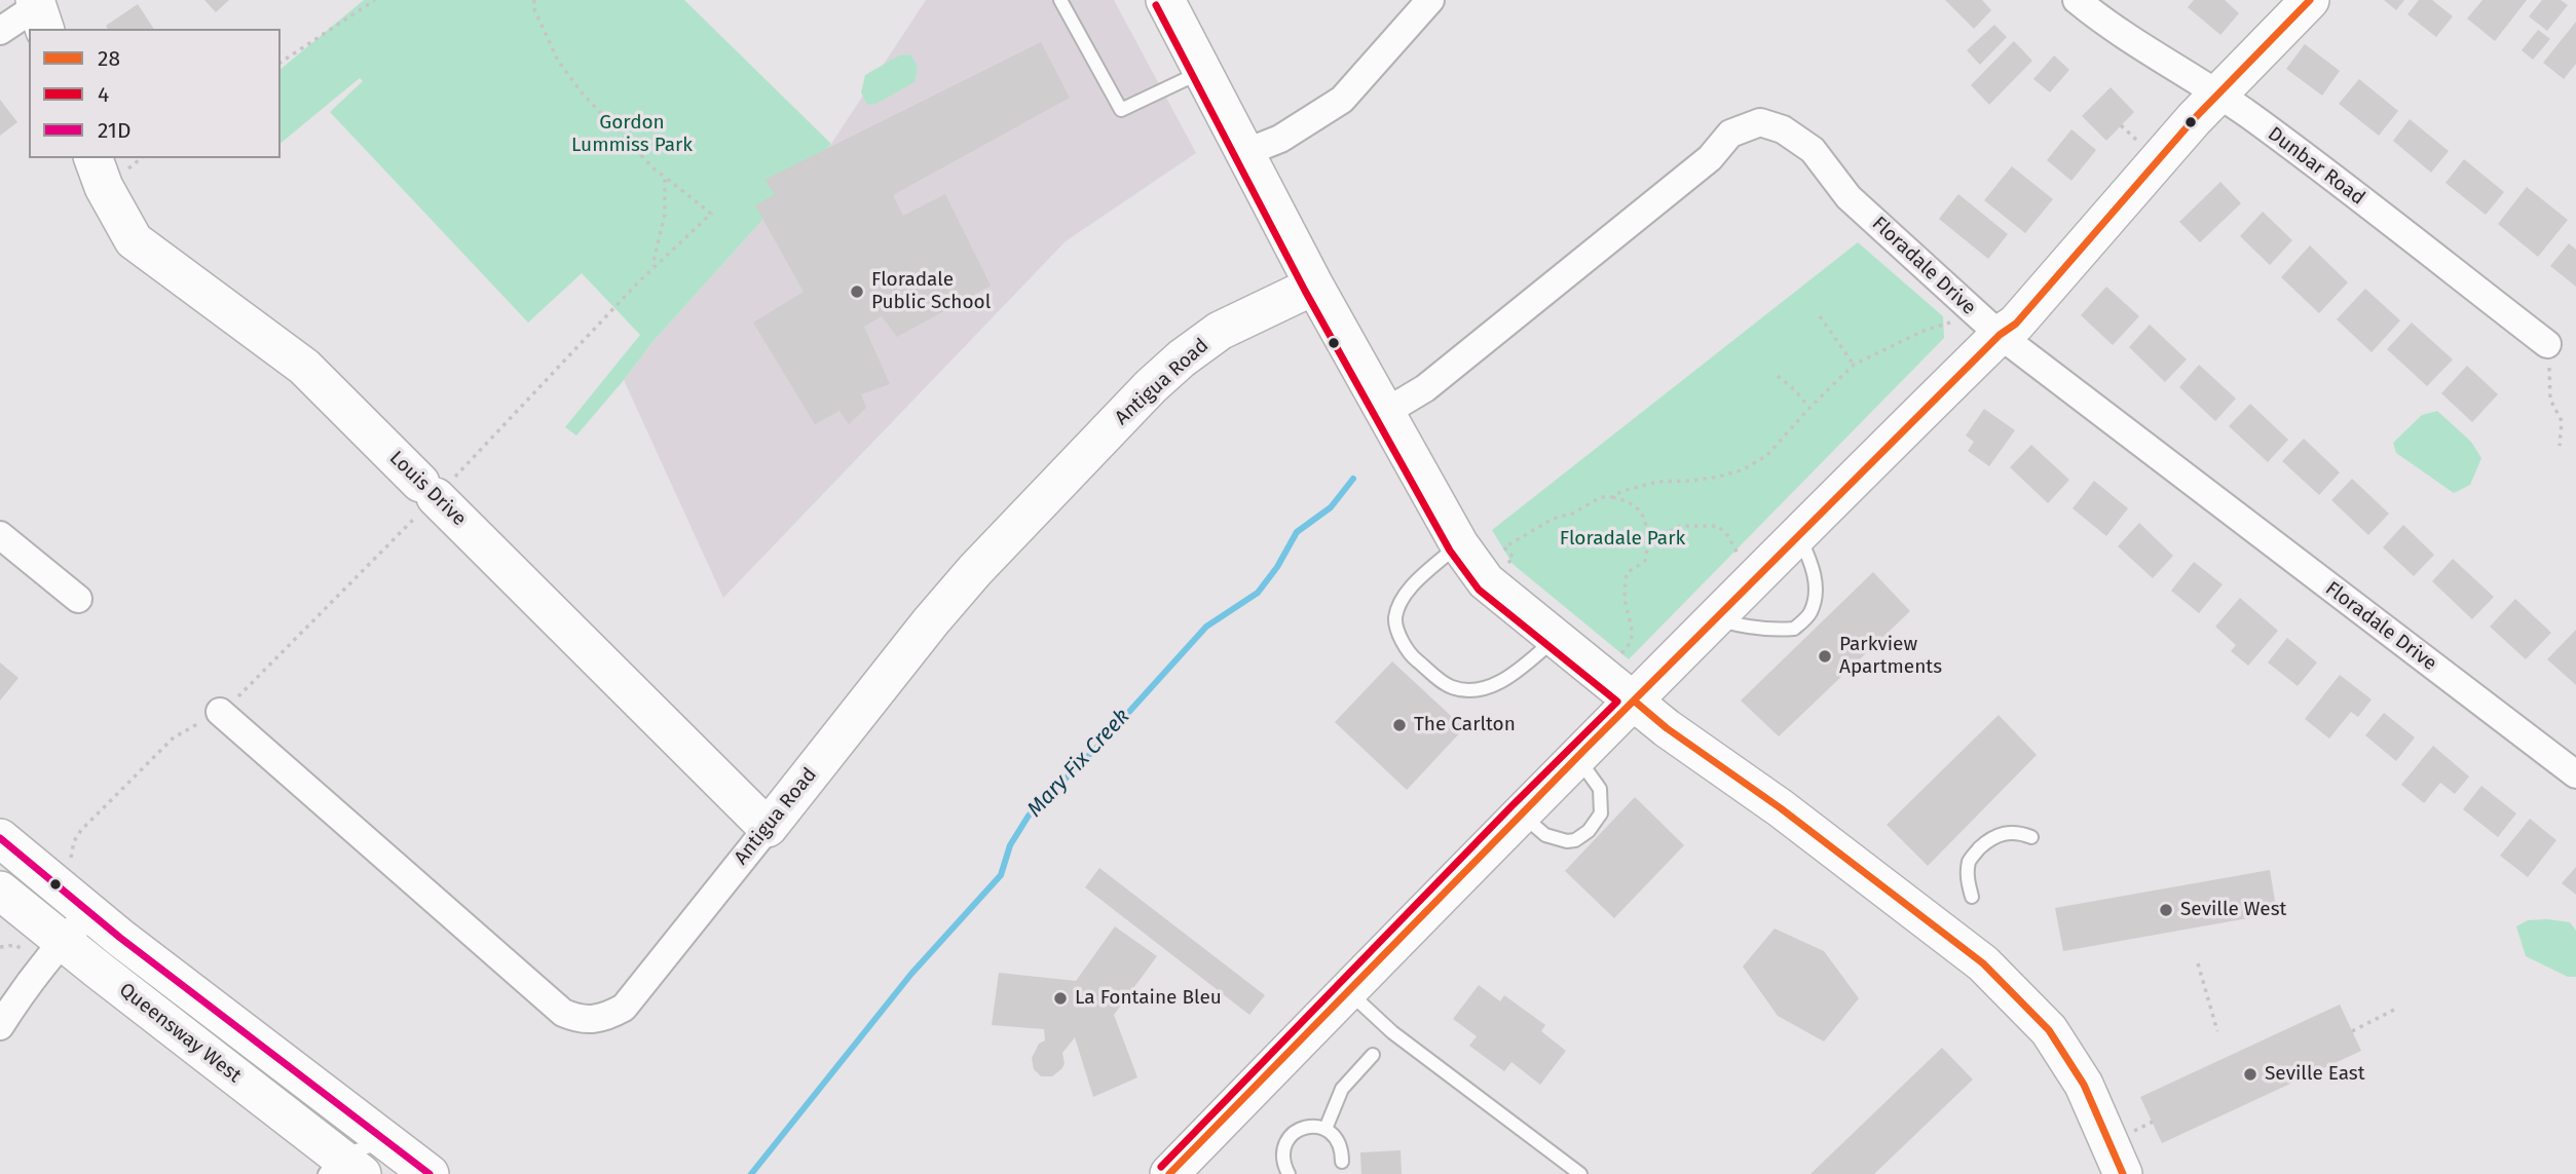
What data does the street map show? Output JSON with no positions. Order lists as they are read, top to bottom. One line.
{"streets":{"street":["Dunbar Road","Floradale Drive","Antigua Road","Louis Drive","Queensway West"]},"crossings":[["Antigua Road","Louis Drive"]],"water":["Mary Fix Creek"],"parks":["Gordon Lummiss Park","Floradale Park"],"places":["Floradale Public School","Parkview Apartments","The Carlton","Seville West","La Fontaine Bleu","Seville East"],"lines":["transit line 28","transit line 4","transit line 21D"],"legend":["28","4","21D"]}
